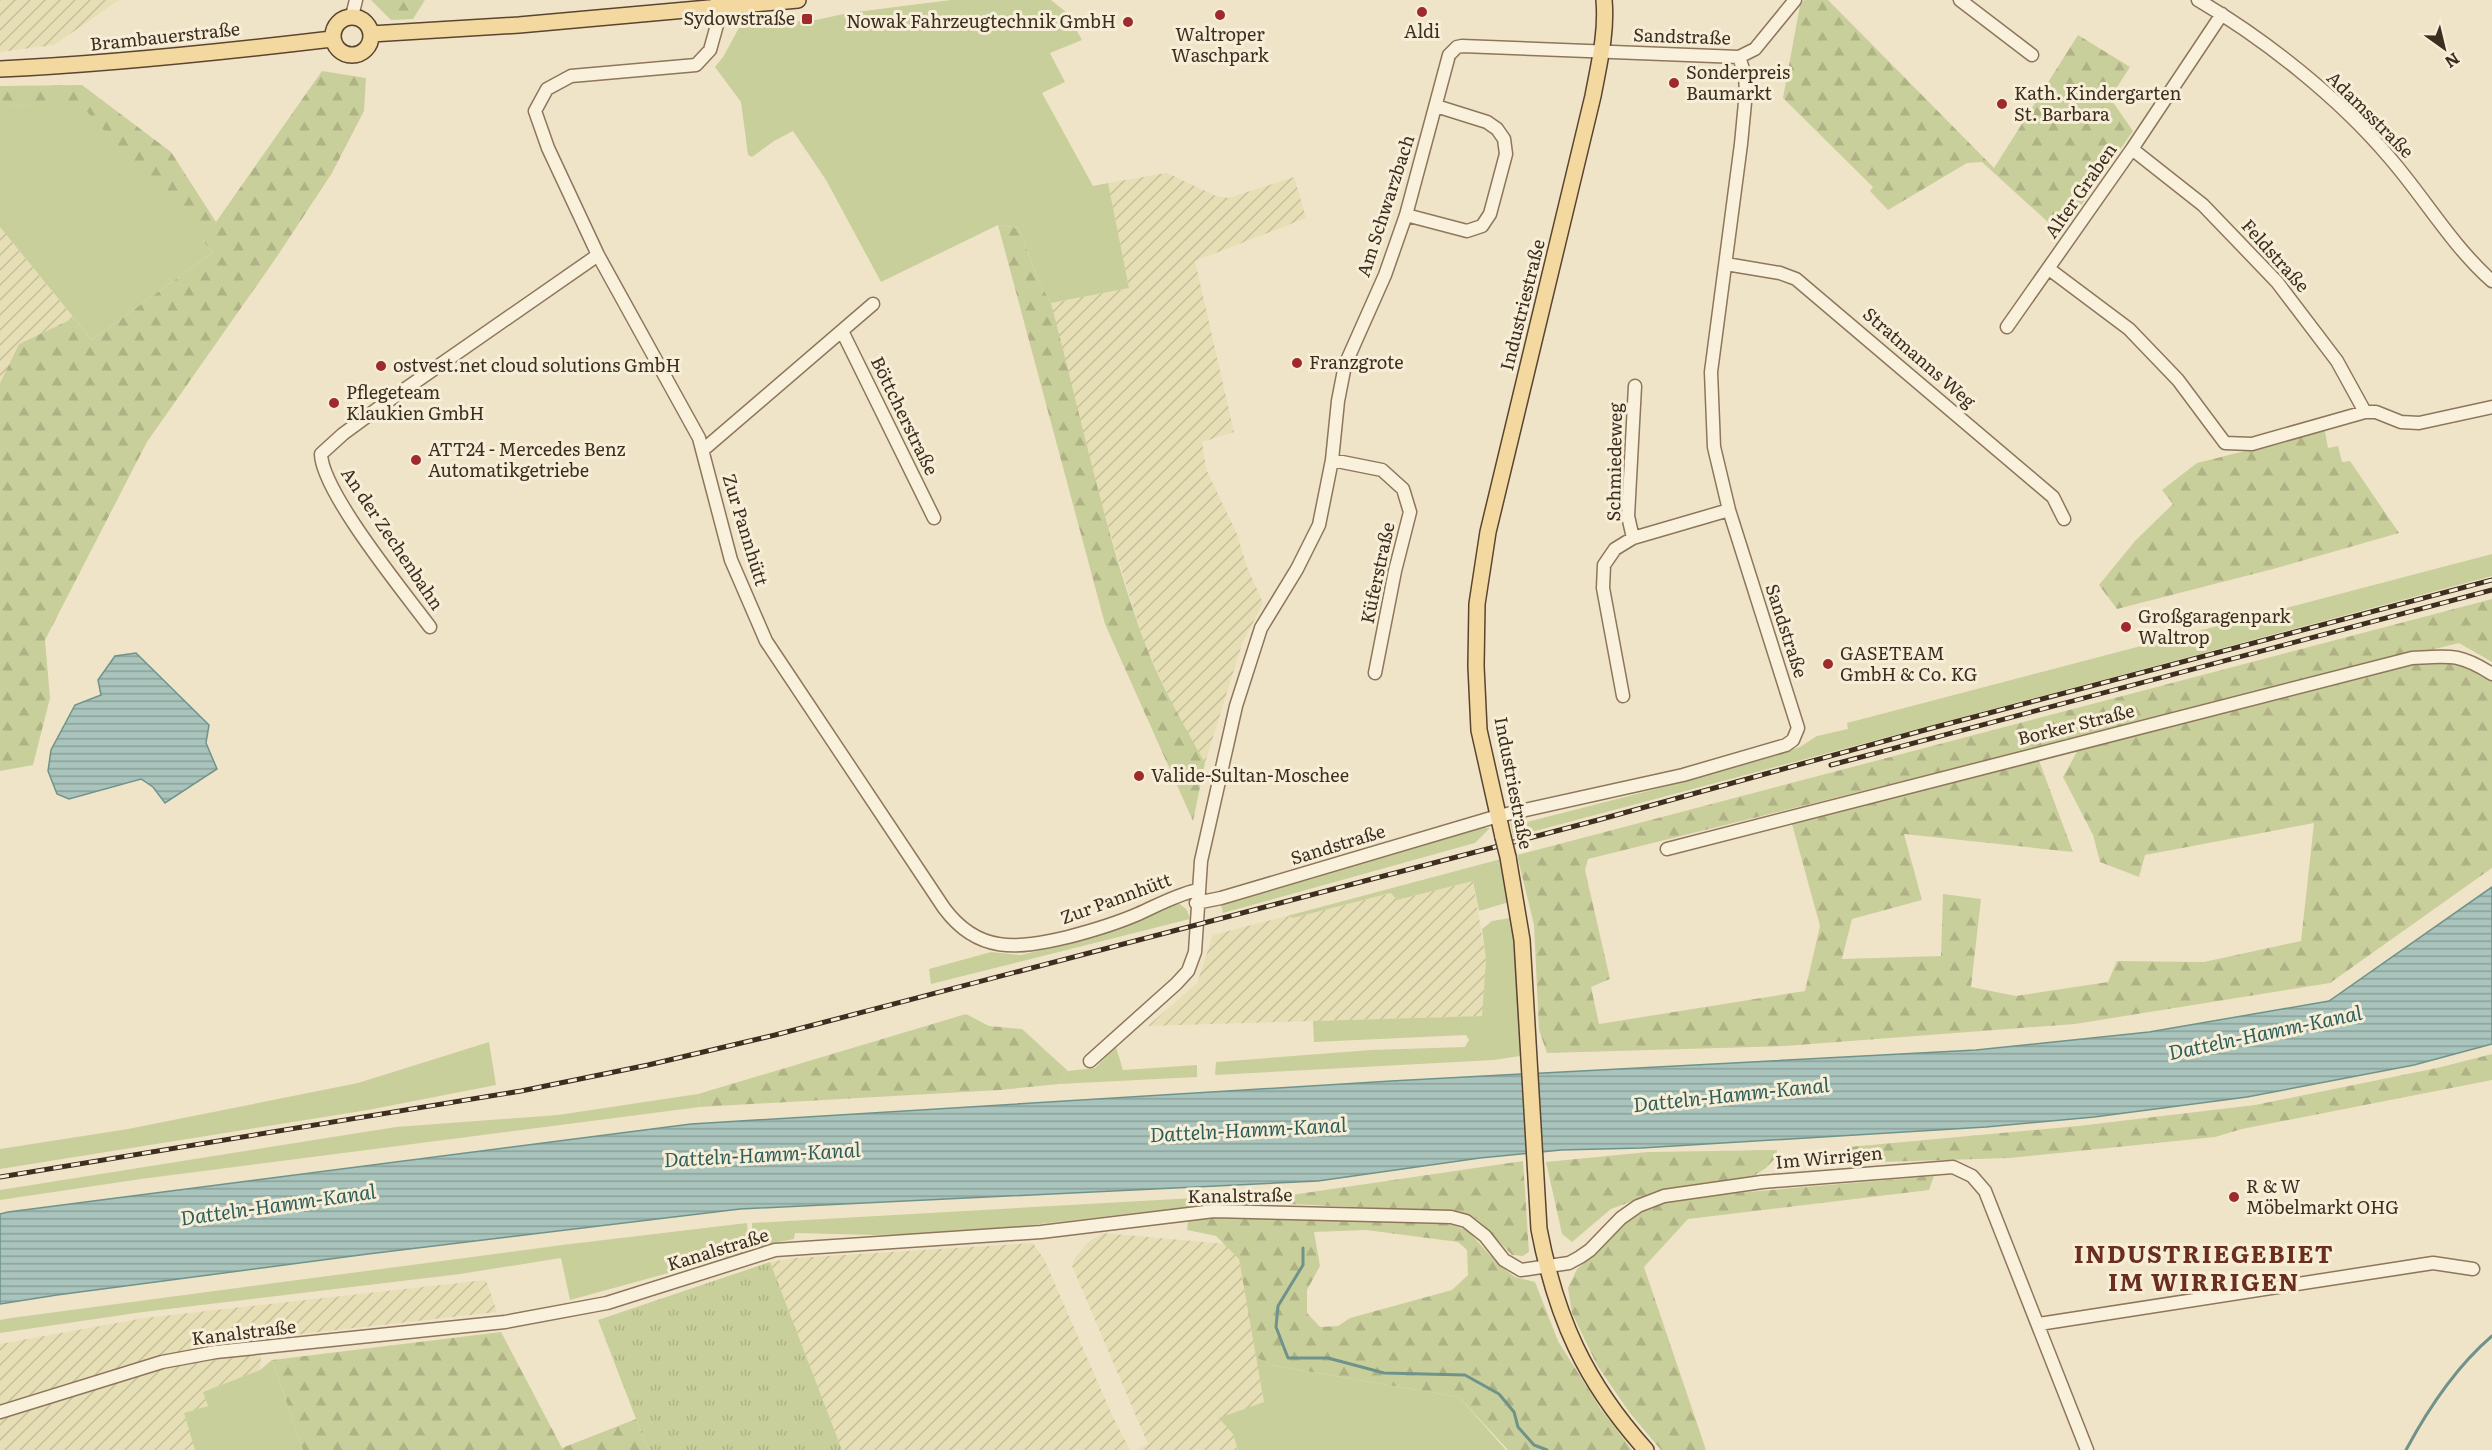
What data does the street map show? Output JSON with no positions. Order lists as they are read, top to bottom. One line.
{"streets":{"main road":["Brambauerstraße","Industriestraße"],"street":["Sandstraße","Adamsstraße","Alter Graben","Am Schwarzbach","Feldstraße","Stratmanns Weg","Böttcherstraße","Schmiedeweg","Zur Pannhütt","An der Zechenbahn","Küferstraße","Borker Straße","Im Wirrigen","Kanalstraße"]},"crossings":[["Sandstraße","Am Schwarzbach"],["Sandstraße","Industriestraße"],["Sandstraße","Stratmanns Weg"],["Sandstraße","Schmiedeweg"],["Adamsstraße","Alter Graben"],["Alter Graben","Feldstraße"],["Am Schwarzbach","Industriestraße"],["Am Schwarzbach","Zur Pannhütt"],["Am Schwarzbach","Küferstraße"],["Industriestraße","Im Wirrigen"],["Industriestraße","Kanalstraße"],["Zur Pannhütt","An der Zechenbahn"],["Im Wirrigen","Kanalstraße"]],"districts":["INDUSTRIEGEBIET IM WIRRIGEN"],"water":["Datteln-Hamm-Kanal"],"places":{"other":["Aldi","Waltroper Waschpark","Nowak Fahrzeugtechnik GmbH","Sonderpreis Baumarkt","Kath. Kindergarten St. Barbara","Franzgrote","ostvest.net cloud solutions GmbH","Pflegeteam Klaukien GmbH","ATT24 - Mercedes Benz Automatikgetriebe","Großgaragenpark Waltrop","GASETEAM GmbH & Co. KG","Valide-Sultan-Moschee","R & W Möbelmarkt OHG"],"transit":["Sydowstraße"]},"north":"bottom right"}
